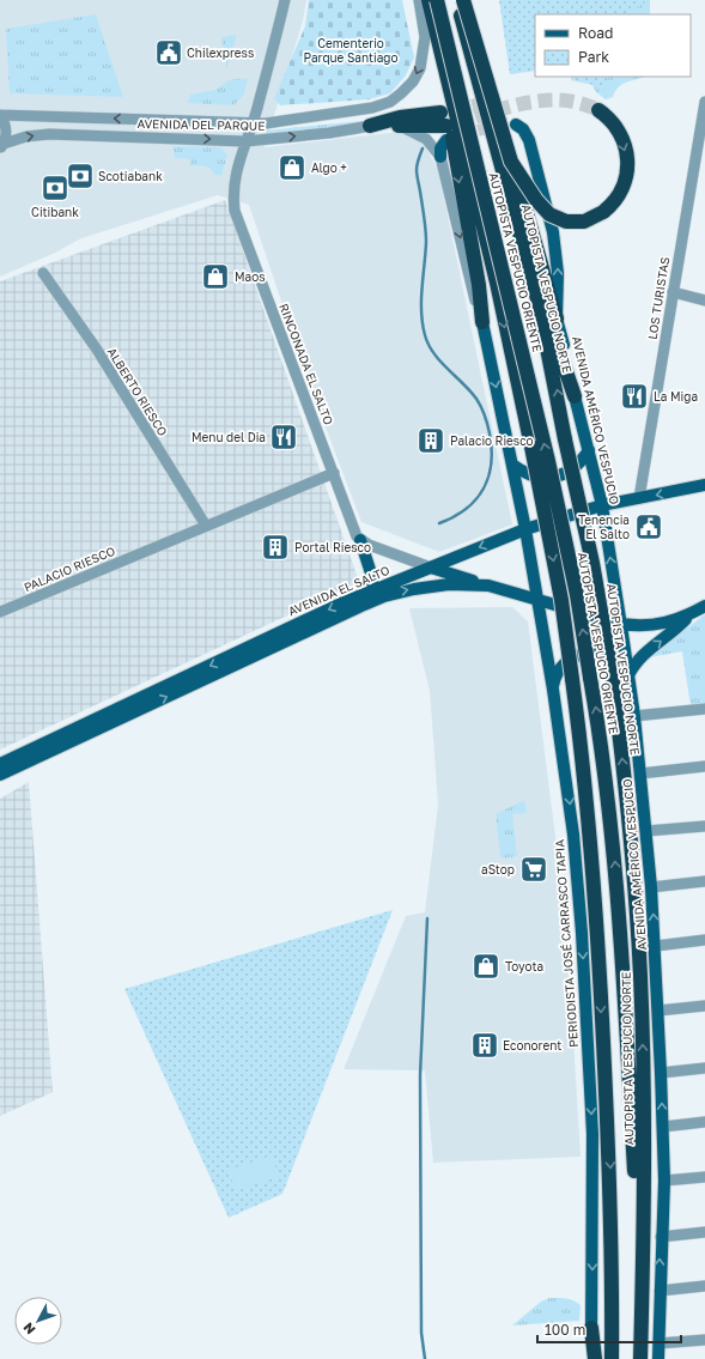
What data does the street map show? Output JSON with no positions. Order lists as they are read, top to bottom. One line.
{"streets":{"highway":["AUTOPISTA VESPUCIO ORIENTE","AUTOPISTA VESPUCIO NORTE"],"main road":["AVENIDA AMÉRICO VESPUCIO","AVENIDA EL SALTO","PERIODISTA JOSÉ CARRASCO TAPIA"],"street":["AVENIDA DEL PARQUE","LOS TURISTAS","RINCONADA EL SALTO","ALBERTO RIESCO","PALACIO RIESCO"]},"crossings":[["AVENIDA DEL PARQUE","RINCONADA EL SALTO"],["AUTOPISTA VESPUCIO ORIENTE","AUTOPISTA VESPUCIO NORTE"],["LOS TURISTAS","AVENIDA EL SALTO"],["RINCONADA EL SALTO","PALACIO RIESCO"],["ALBERTO RIESCO","PALACIO RIESCO"],["AVENIDA AMÉRICO VESPUCIO","AVENIDA EL SALTO"],["AVENIDA EL SALTO","PERIODISTA JOSÉ CARRASCO TAPIA"]],"one_way":["AVENIDA AMÉRICO VESPUCIO","PERIODISTA JOSÉ CARRASCO TAPIA"],"parks":["Cementerio Parque Santiago"],"places":{"public building":["Chilexpress","Tenencia El Salto"],"shop":["Algo +","Maos","Toyota"],"bank":["Scotiabank","Citibank"],"restaurant":["La Miga","Menu del Dia"],"building":["Palacio Riesco","Portal Riesco","Econorent"],"supermarket":["aStop"]},"legend":["Road","Park"],"scale_bar":"100 m","north":"bottom left"}
